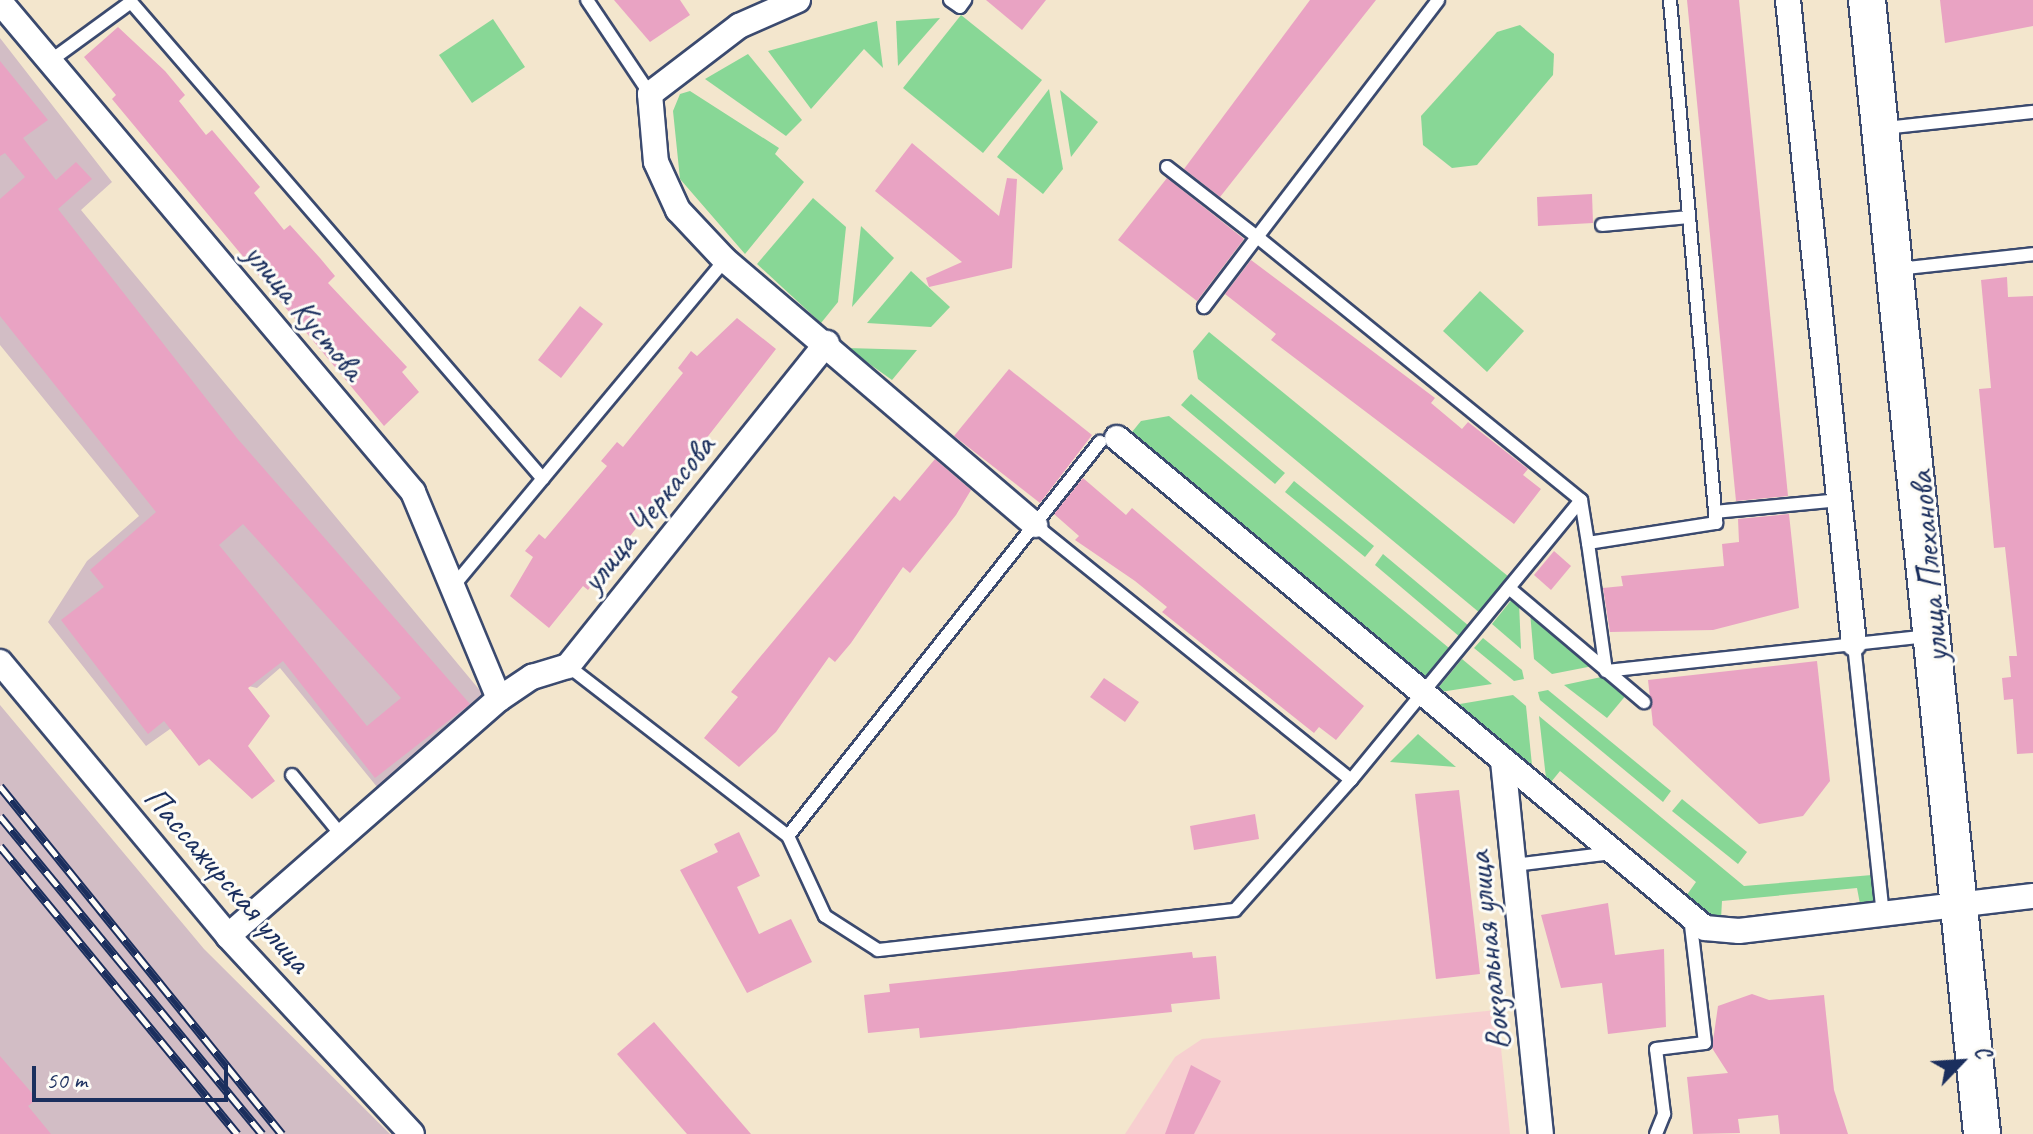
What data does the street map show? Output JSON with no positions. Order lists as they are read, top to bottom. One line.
{"streets":{"main road":["улица Плеханова"],"street":["улица Кустова","улица Черкасова","Пассажирская улица","Вокзальная улица"]},"scale_bar":"50 m","north":"top right"}
